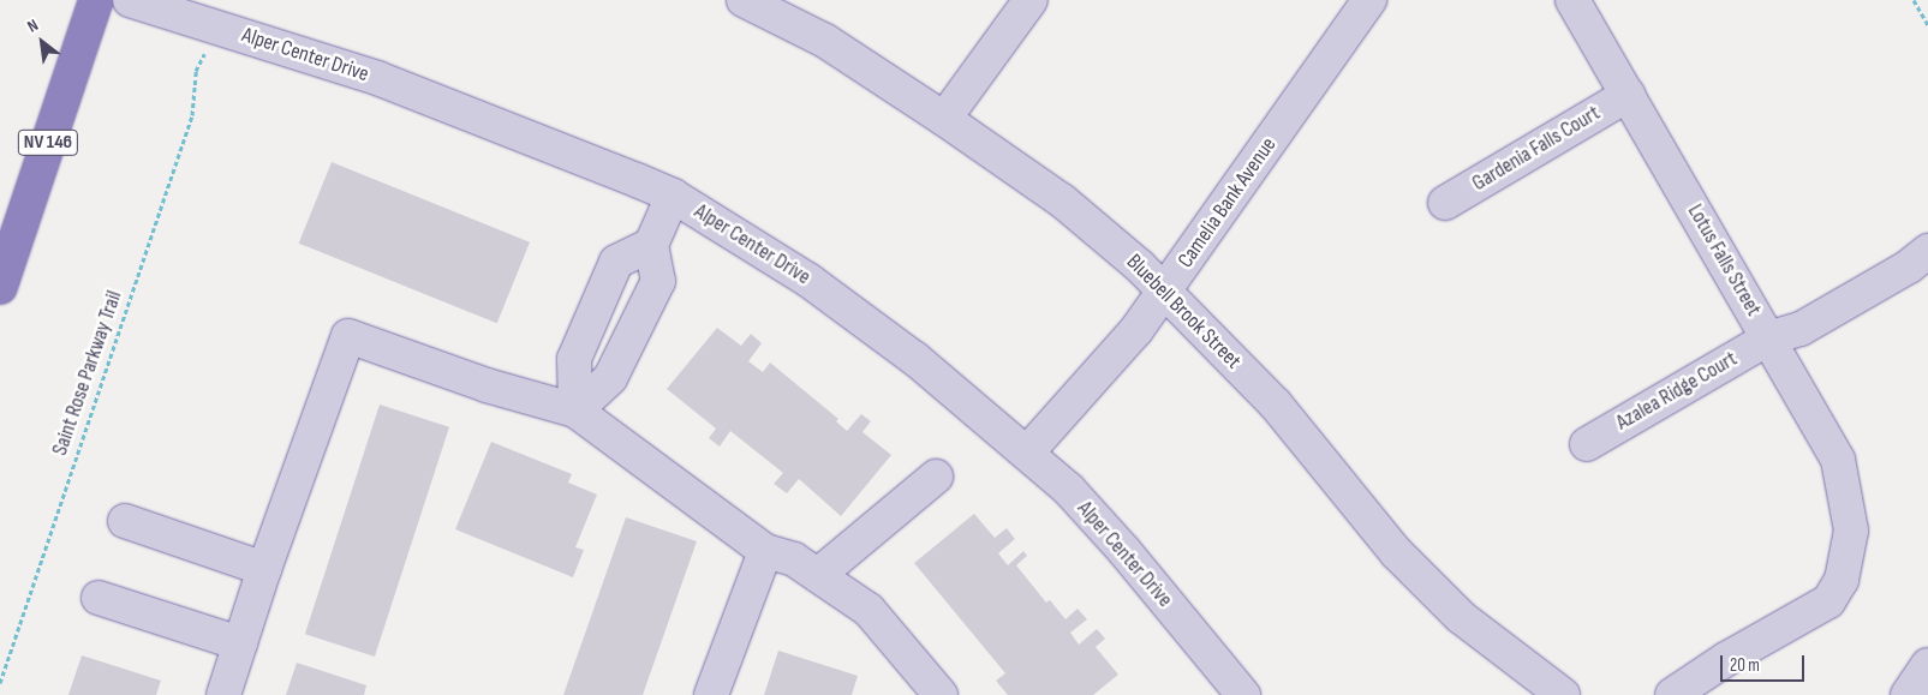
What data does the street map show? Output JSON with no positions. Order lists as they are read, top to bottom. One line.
{"streets":{"highway":["NV 146"],"street":["Alper Center Drive","Gardenia Falls Court","Camelia Bank Avenue","Lotus Falls Street","Bluebell Brook Street","Azalea Ridge Court"],"path":["Saint Rose Parkway Trail"]},"crossings":[["Alper Center Drive","Camelia Bank Avenue"],["Gardenia Falls Court","Lotus Falls Street"],["Camelia Bank Avenue","Bluebell Brook Street"],["Lotus Falls Street","Azalea Ridge Court"]],"scale_bar":"20 m","north":"top left"}
